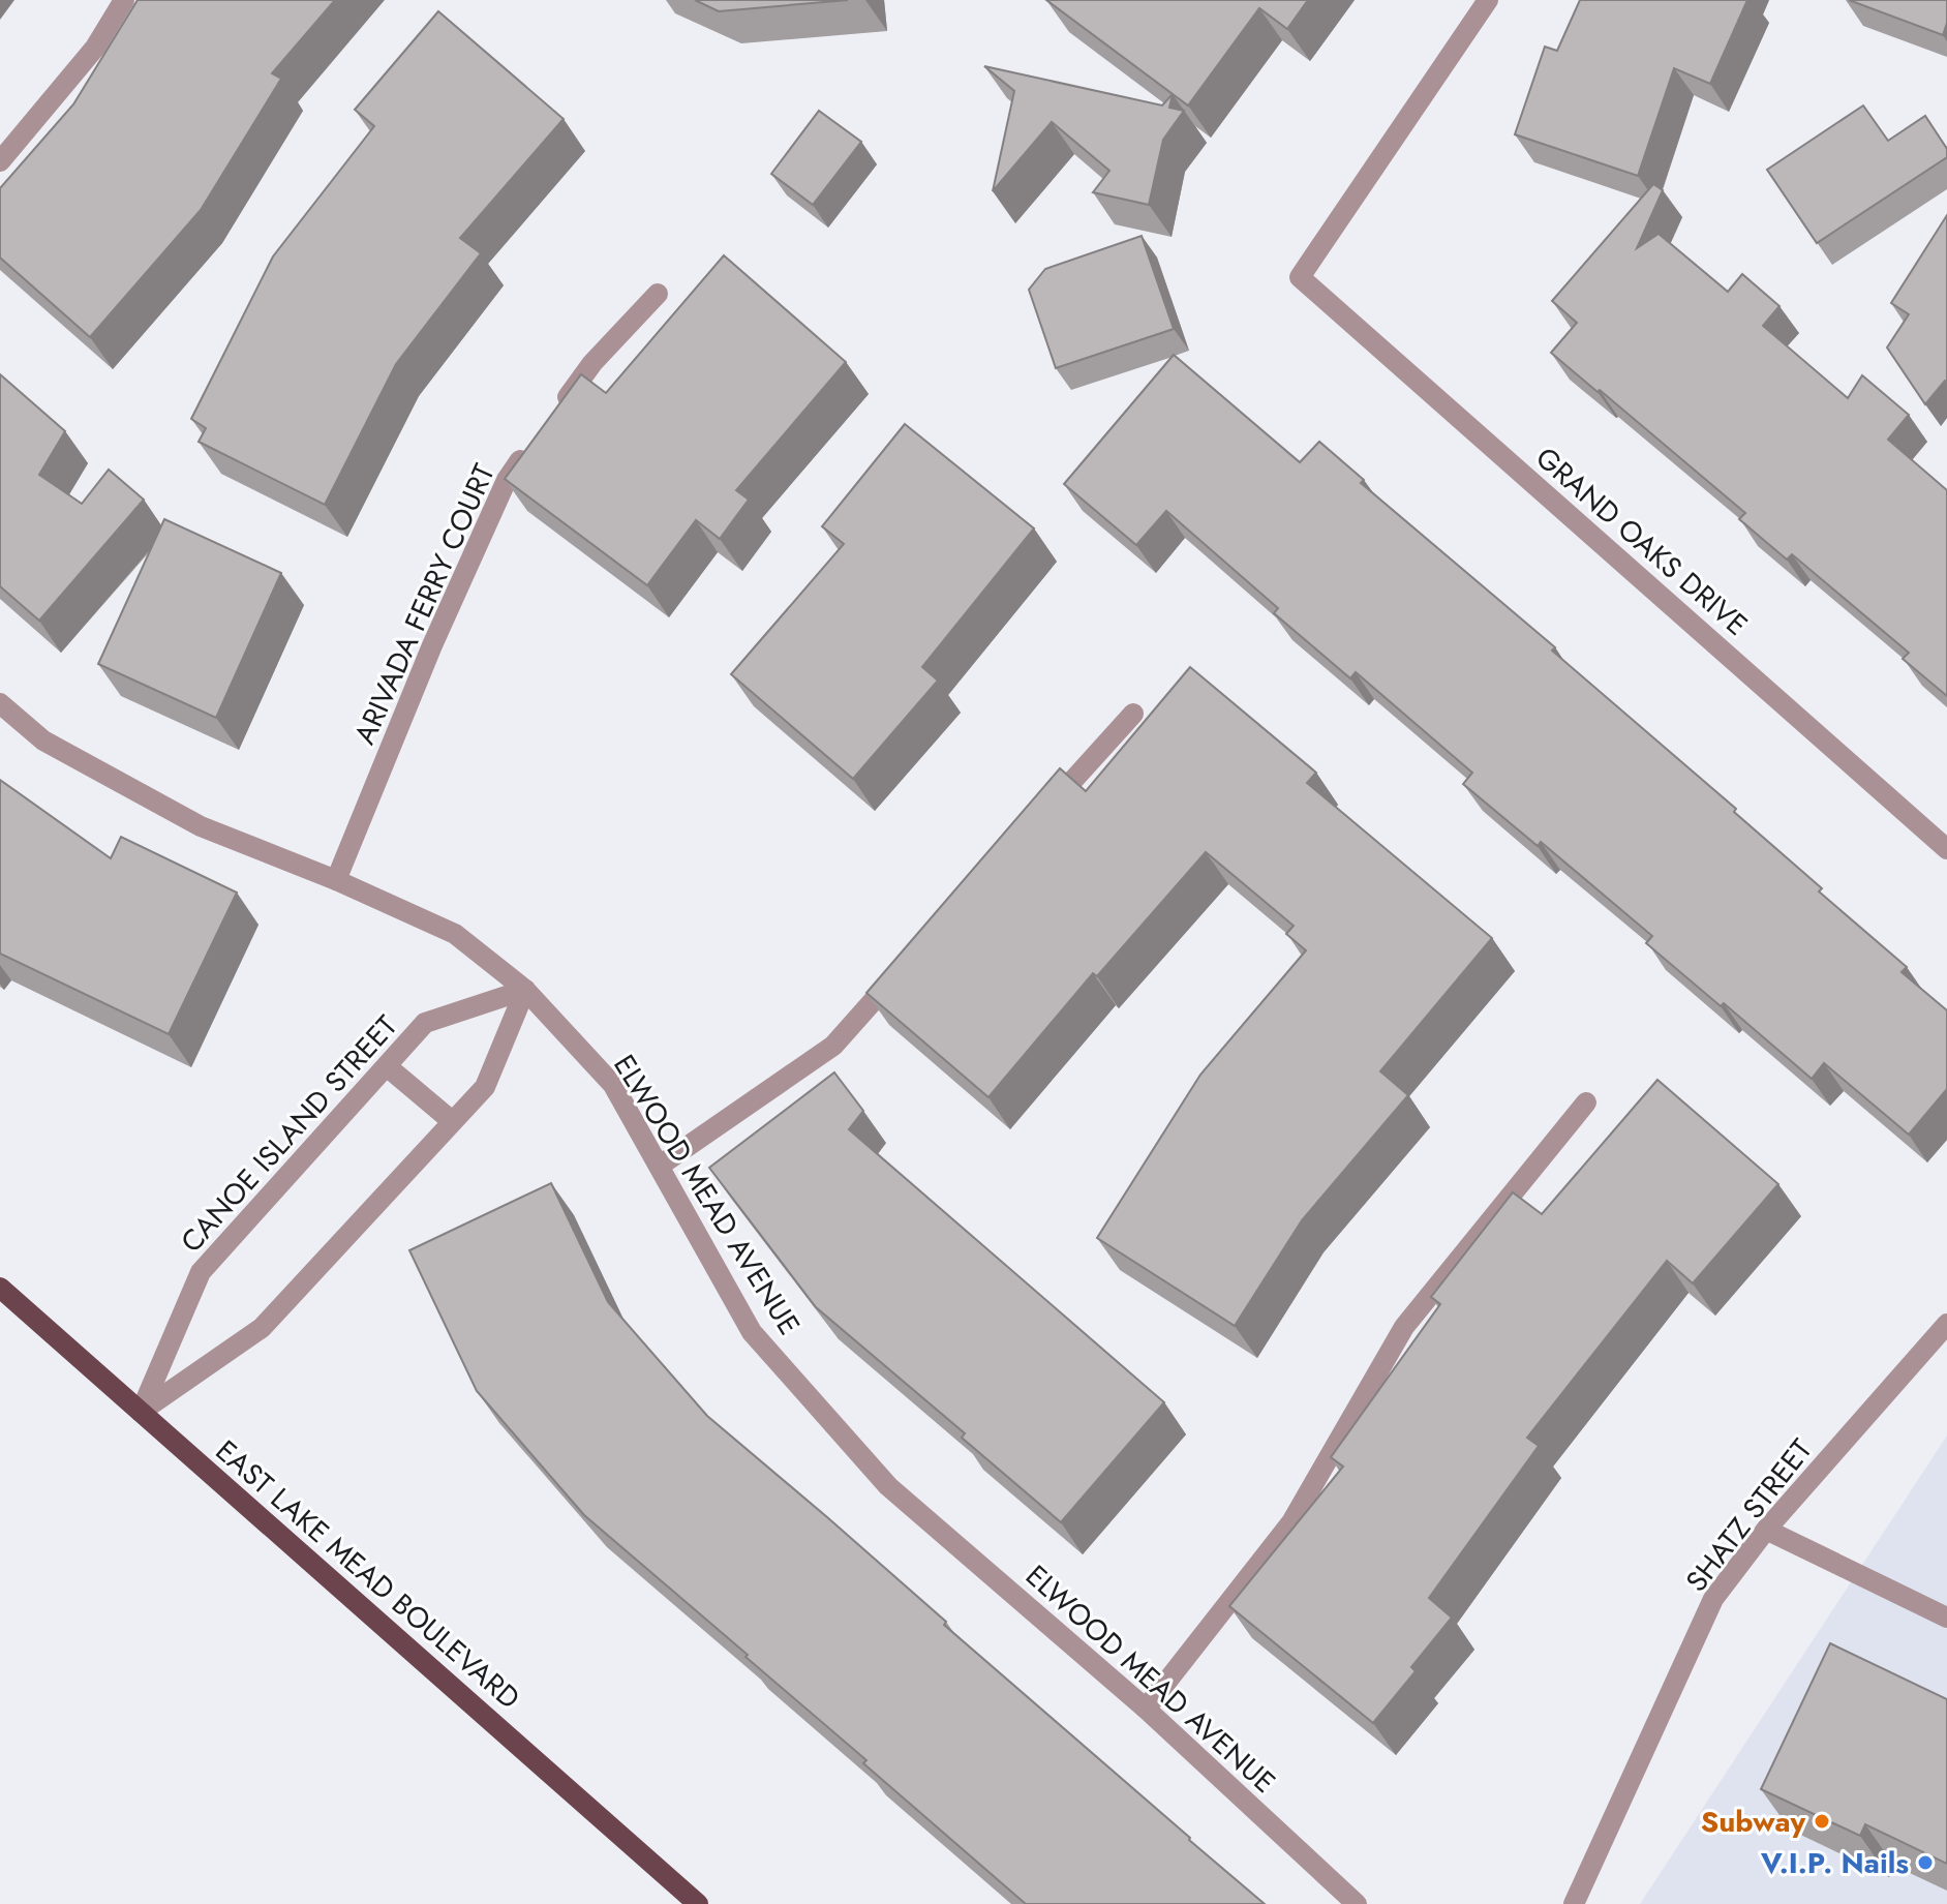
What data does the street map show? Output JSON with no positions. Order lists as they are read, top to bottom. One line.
{"streets":{"main road":["EAST LAKE MEAD BOULEVARD"],"street":["GRAND OAKS DRIVE","ARIVADA FERRY COURT","CANOE ISLAND STREET","ELWOOD MEAD AVENUE","SHATZ STREET"]},"crossings":[["ARIVADA FERRY COURT","ELWOOD MEAD AVENUE"],["CANOE ISLAND STREET","ELWOOD MEAD AVENUE"],["CANOE ISLAND STREET","EAST LAKE MEAD BOULEVARD"]],"places":["Subway","V.I.P. Nails"]}
